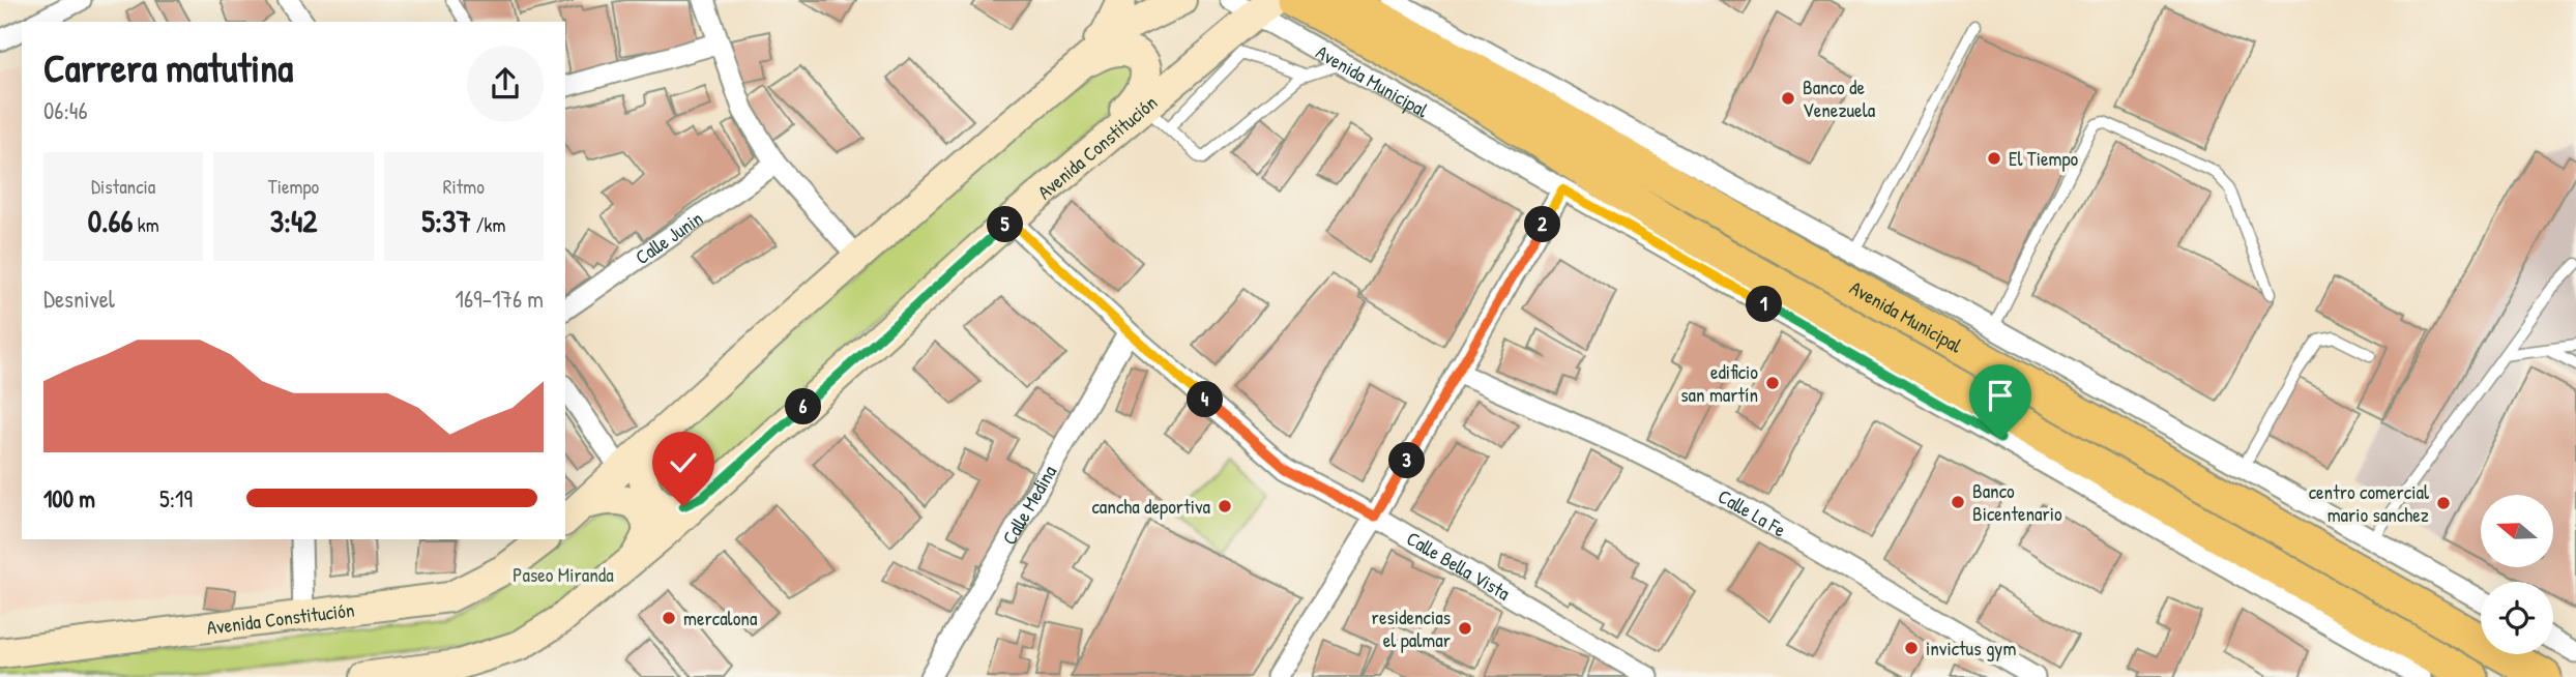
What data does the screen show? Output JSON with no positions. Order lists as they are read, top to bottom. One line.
{"streets":{"highway":["Avenida Municipal"],"main road":["Avenida Constitución"],"street":["Calle Junin","Calle Medina","Calle La Fe","Calle Bella Vista"]},"crossings":[["Avenida Municipal","Avenida Constitución"],["Avenida Constitución","Calle Bella Vista"],["Calle Medina","Calle Bella Vista"]],"parks":["Paseo Miranda"],"places":["Banco de Venezuela","El Tiempo","edificio san martín","Banco Bicentenario","centro comercial mario sanchez","cancha deportiva","mercalona","residencias el palmar","invictus gym"],"north":"left","page":{"heading":["Carrera matutina","06:46"],"stats":[["Distancia","0.66 km"],["Tiempo","3:42"],["Ritmo","5:37 /km"]],"pins":["2","5","1","4","6","3"],"chart":["Desnivel","169–176 m"],"list":[{"name":"100 m","note":"5:19"}]}}
